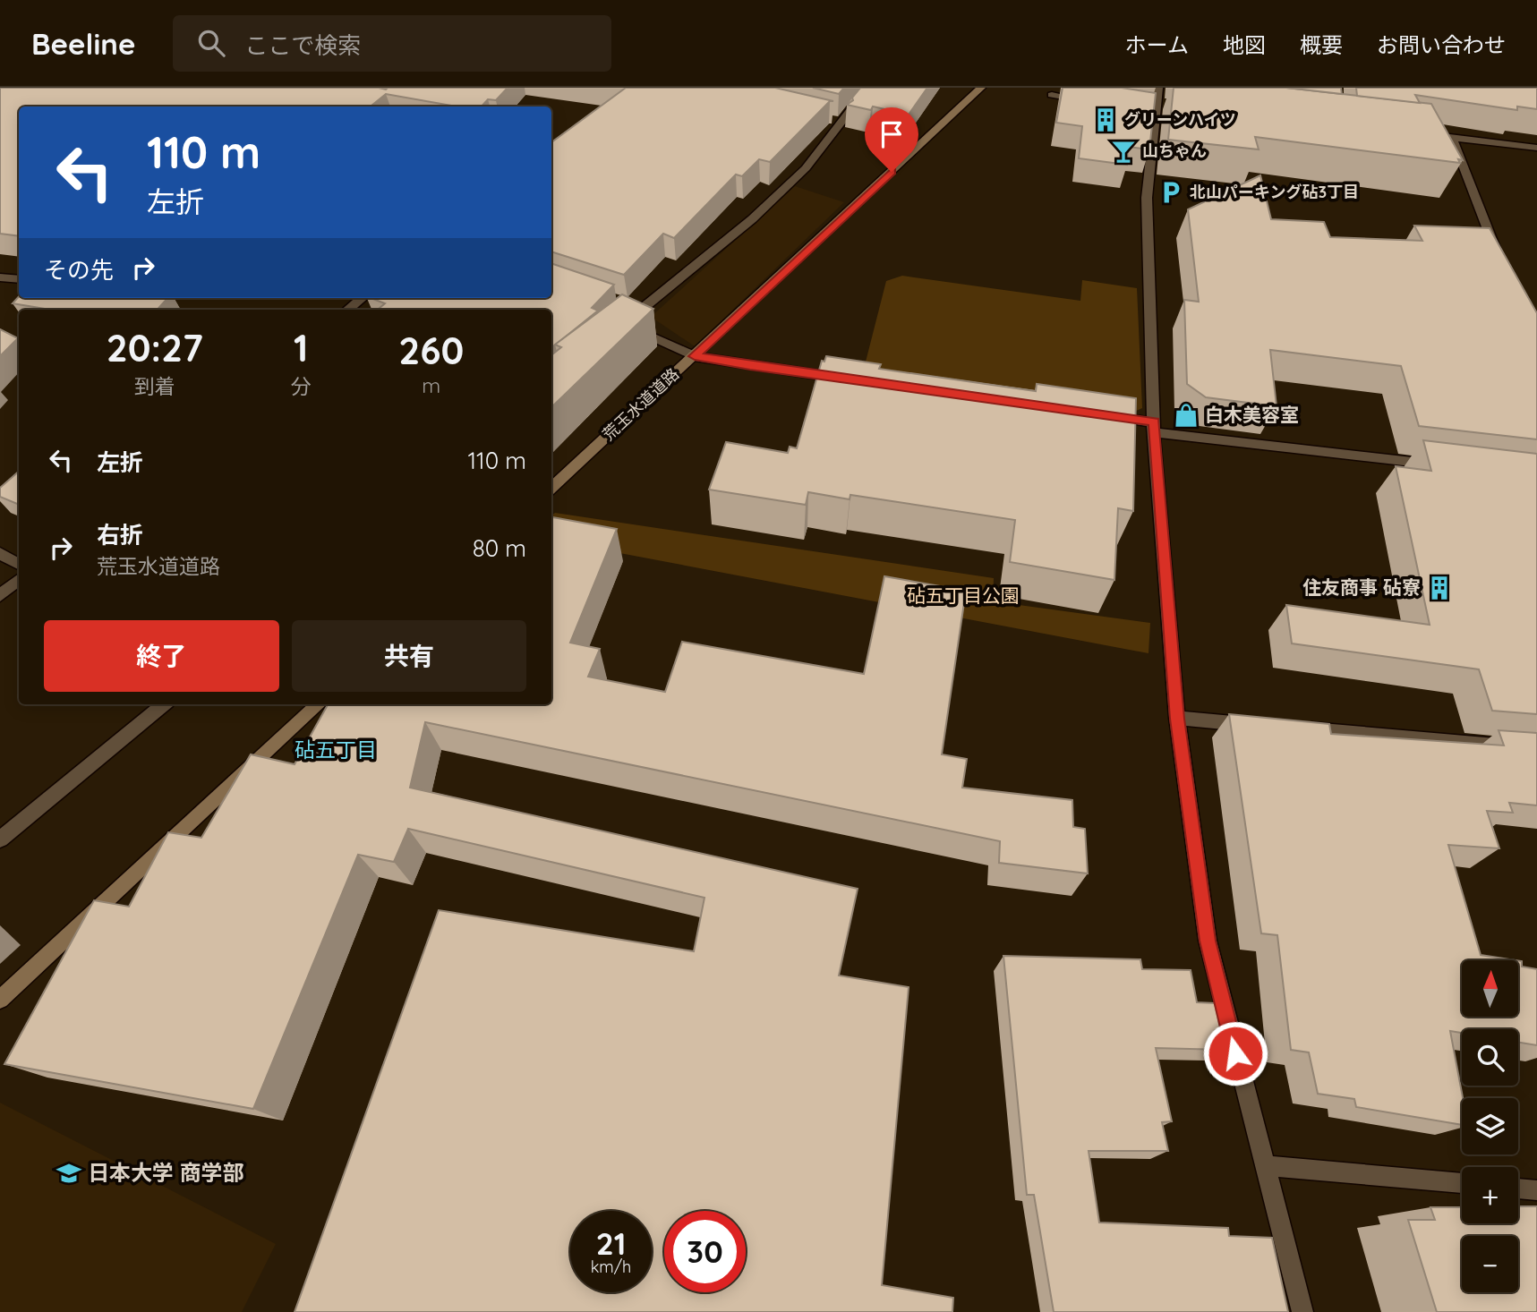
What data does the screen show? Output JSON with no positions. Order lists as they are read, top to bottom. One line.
{"streets":{"main road":["荒玉水道道路"]},"districts":["砧五丁目"],"parks":["砧五丁目公園"],"places":{"building":["グリーンハイツ","住友商事 砧寮"],"bar":["山ちゃん"],"parking":["北山パーキング砧3丁目"],"shop":["白木美容室"],"school or university":["日本大学 商学部"]},"north":"top","page":{"header":"Beeline","search":"ここで検索","nav":["ホーム","地図","概要","お問い合わせ"],"turn":["110 m","左折"],"then":"その先","eta":["20:27","到着","1","分","260","m"],"list":[{"name":"左折","value":"110 m"},{"name":"右折","note":"荒玉水道道路","value":"80 m"}],"buttons":["終了","共有"],"map_buttons":["+","−"],"speed":"21 km/h","limit":"30"}}
